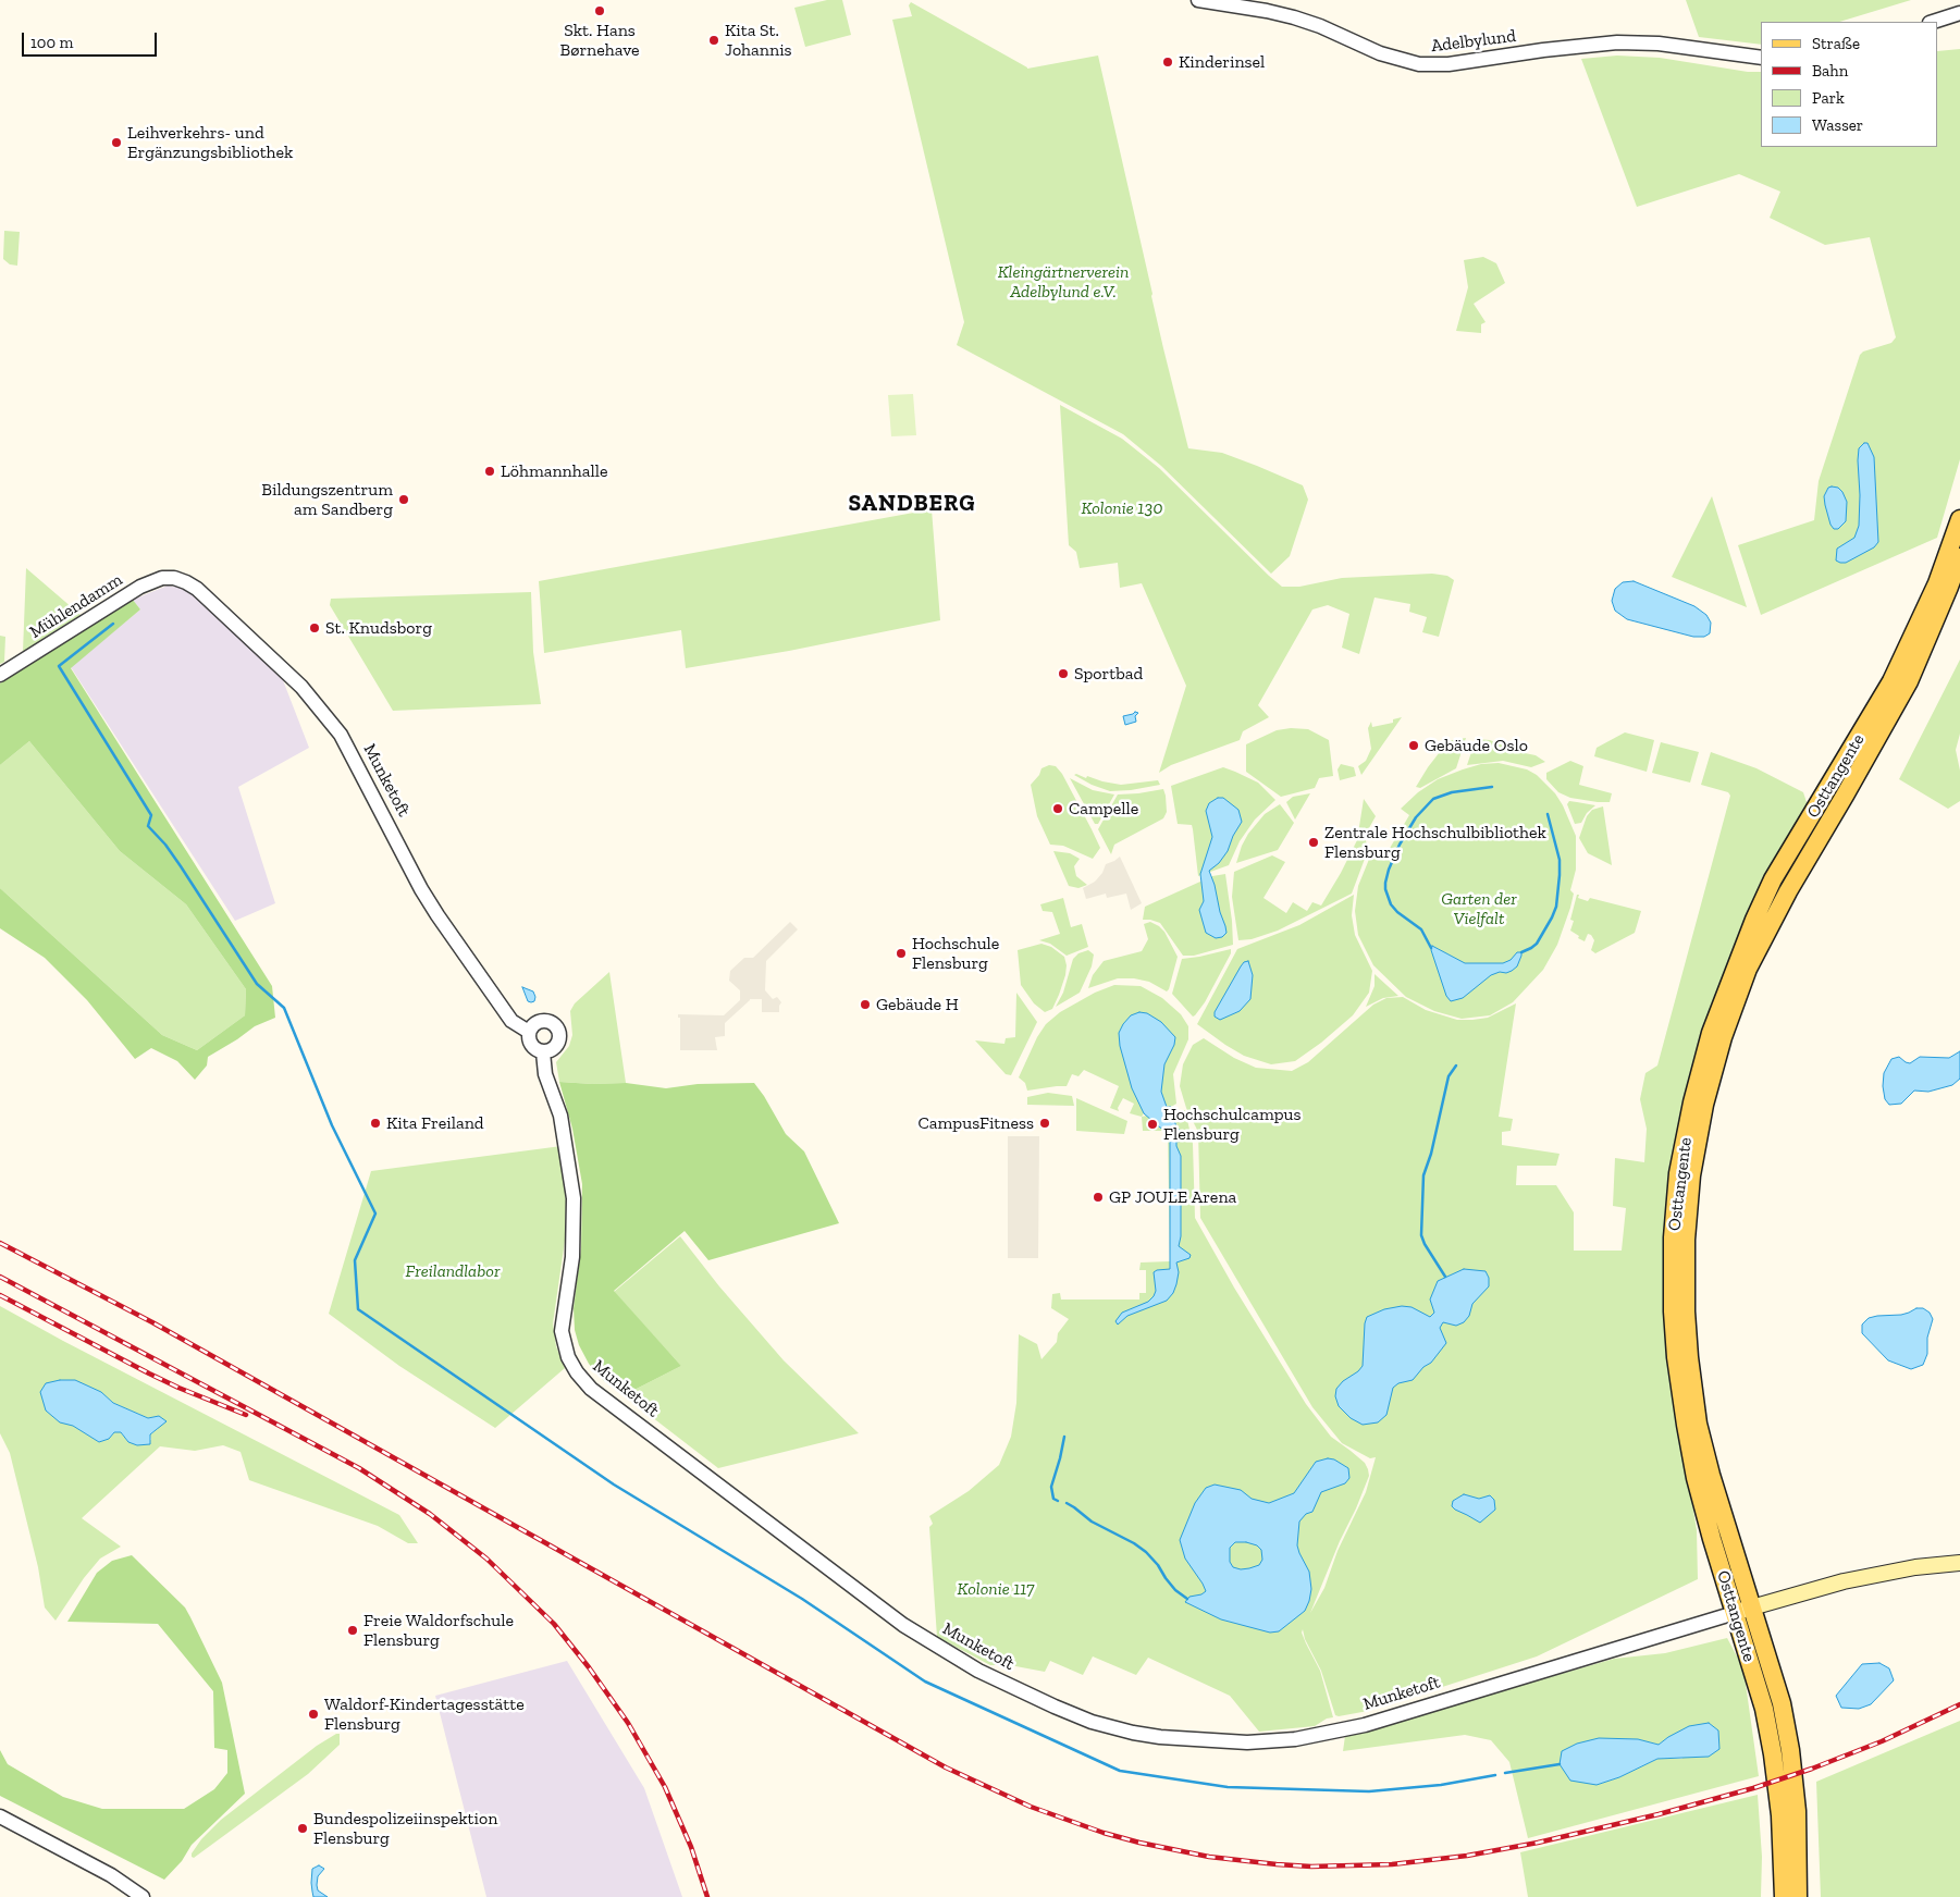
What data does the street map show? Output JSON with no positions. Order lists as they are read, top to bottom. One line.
{"streets":{"main road":["Osttangente","Munketoft"],"street":["Adelbylund","Mühlendamm"]},"crossings":[["Mühlendamm","Munketoft"],["Osttangente","Munketoft"]],"districts":["SANDBERG"],"parks":["Kleingärtnerverein Adelbylund e.V.","Kolonie 130","Garten der Vielfalt","Freilandlabor","Kolonie 117"],"places":["Skt. Hans Børnehave","Kita St. Johannis","Kinderinsel","Leihverkehrs- und Ergänzungsbibliothek","Löhmannhalle","Bildungszentrum am Sandberg","St. Knudsborg","Sportbad","Gebäude Oslo","Campelle","Zentrale Hochschulbibliothek Flensburg","Hochschule Flensburg","Gebäude H","Kita Freiland","CampusFitness","Hochschulcampus Flensburg","GP JOULE Arena","Freie Waldorfschule Flensburg","Waldorf-Kindertagesstätte Flensburg","Bundespolizeiinspektion Flensburg"],"legend":["Straße","Bahn","Park","Wasser"],"scale_bar":"100 m"}
